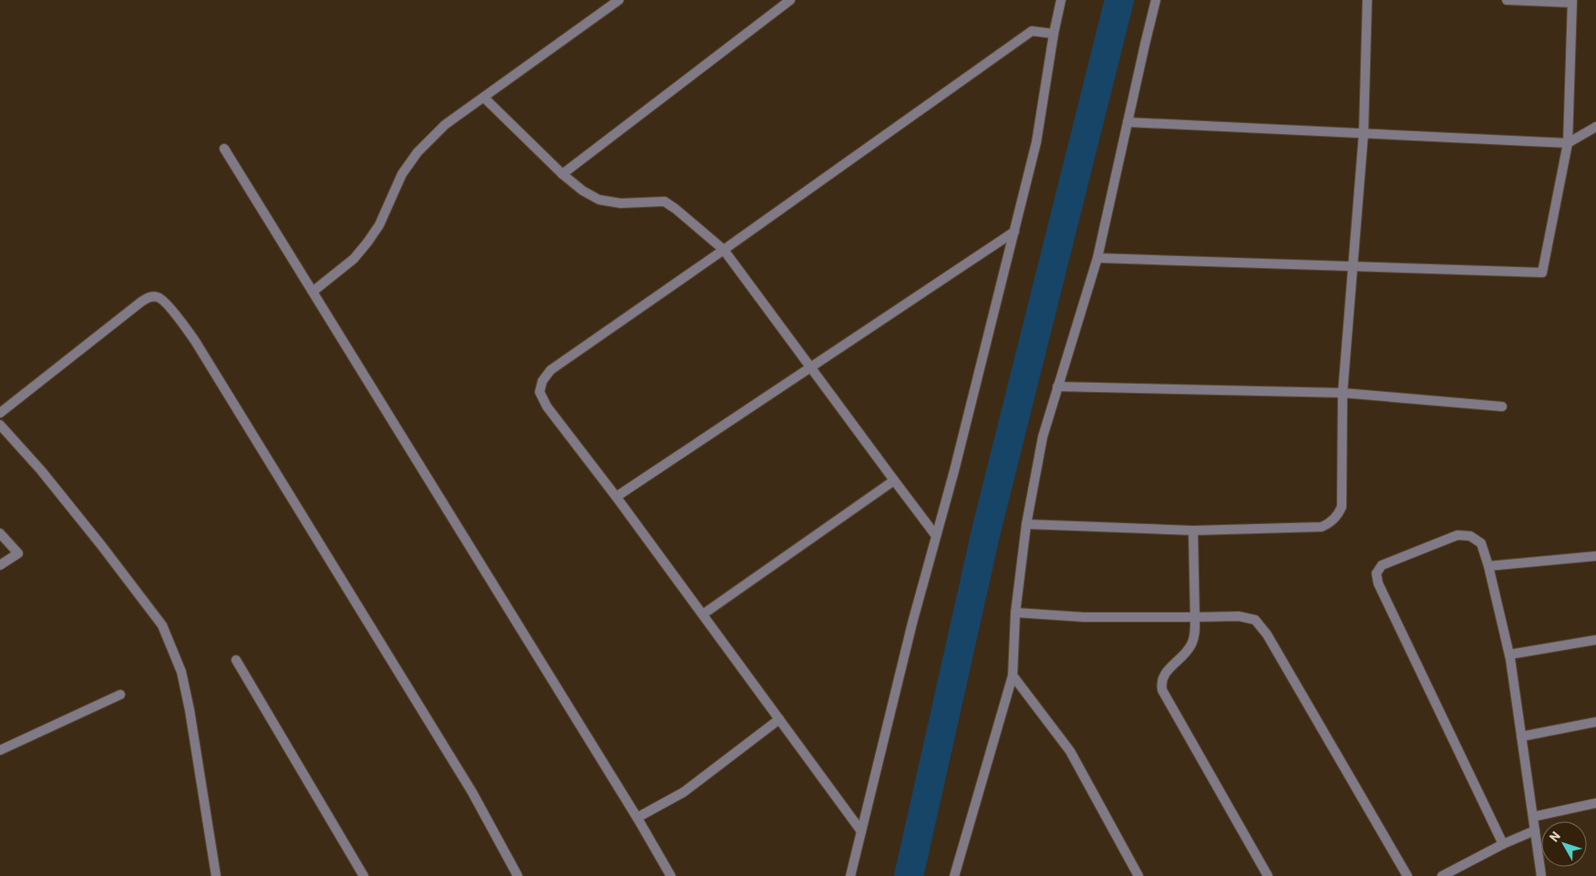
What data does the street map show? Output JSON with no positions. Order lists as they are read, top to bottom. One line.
{"north":"top left"}
